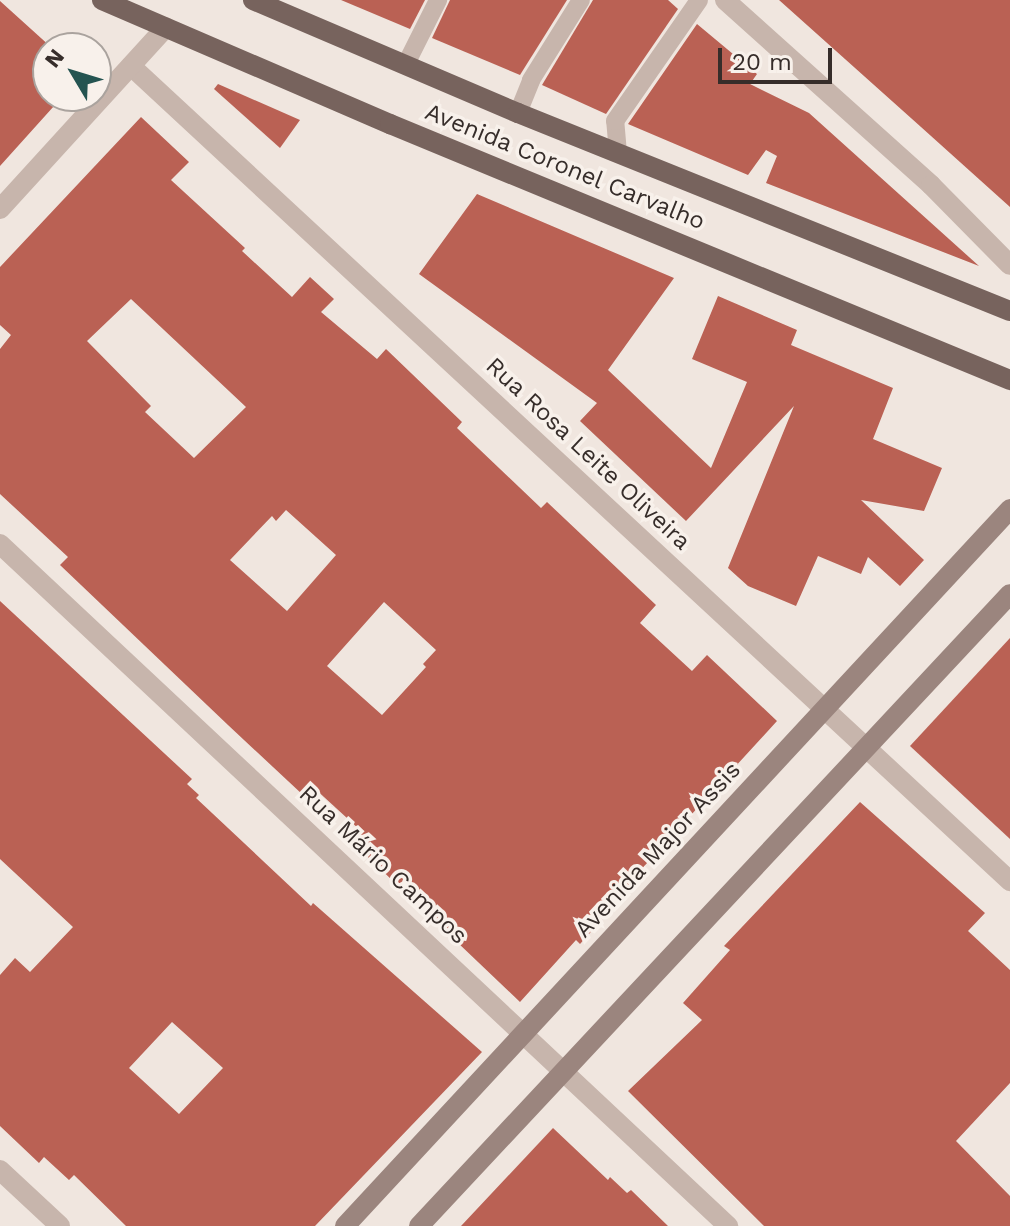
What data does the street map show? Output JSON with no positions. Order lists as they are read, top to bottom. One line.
{"streets":{"main road":["Avenida Coronel Carvalho"],"street":["Rua Rosa Leite Oliveira","Avenida Major Assis","Rua Mário Campos"]},"crossings":[["Rua Rosa Leite Oliveira","Avenida Major Assis"],["Avenida Major Assis","Rua Mário Campos"]],"scale_bar":"20 m","north":"top left"}
